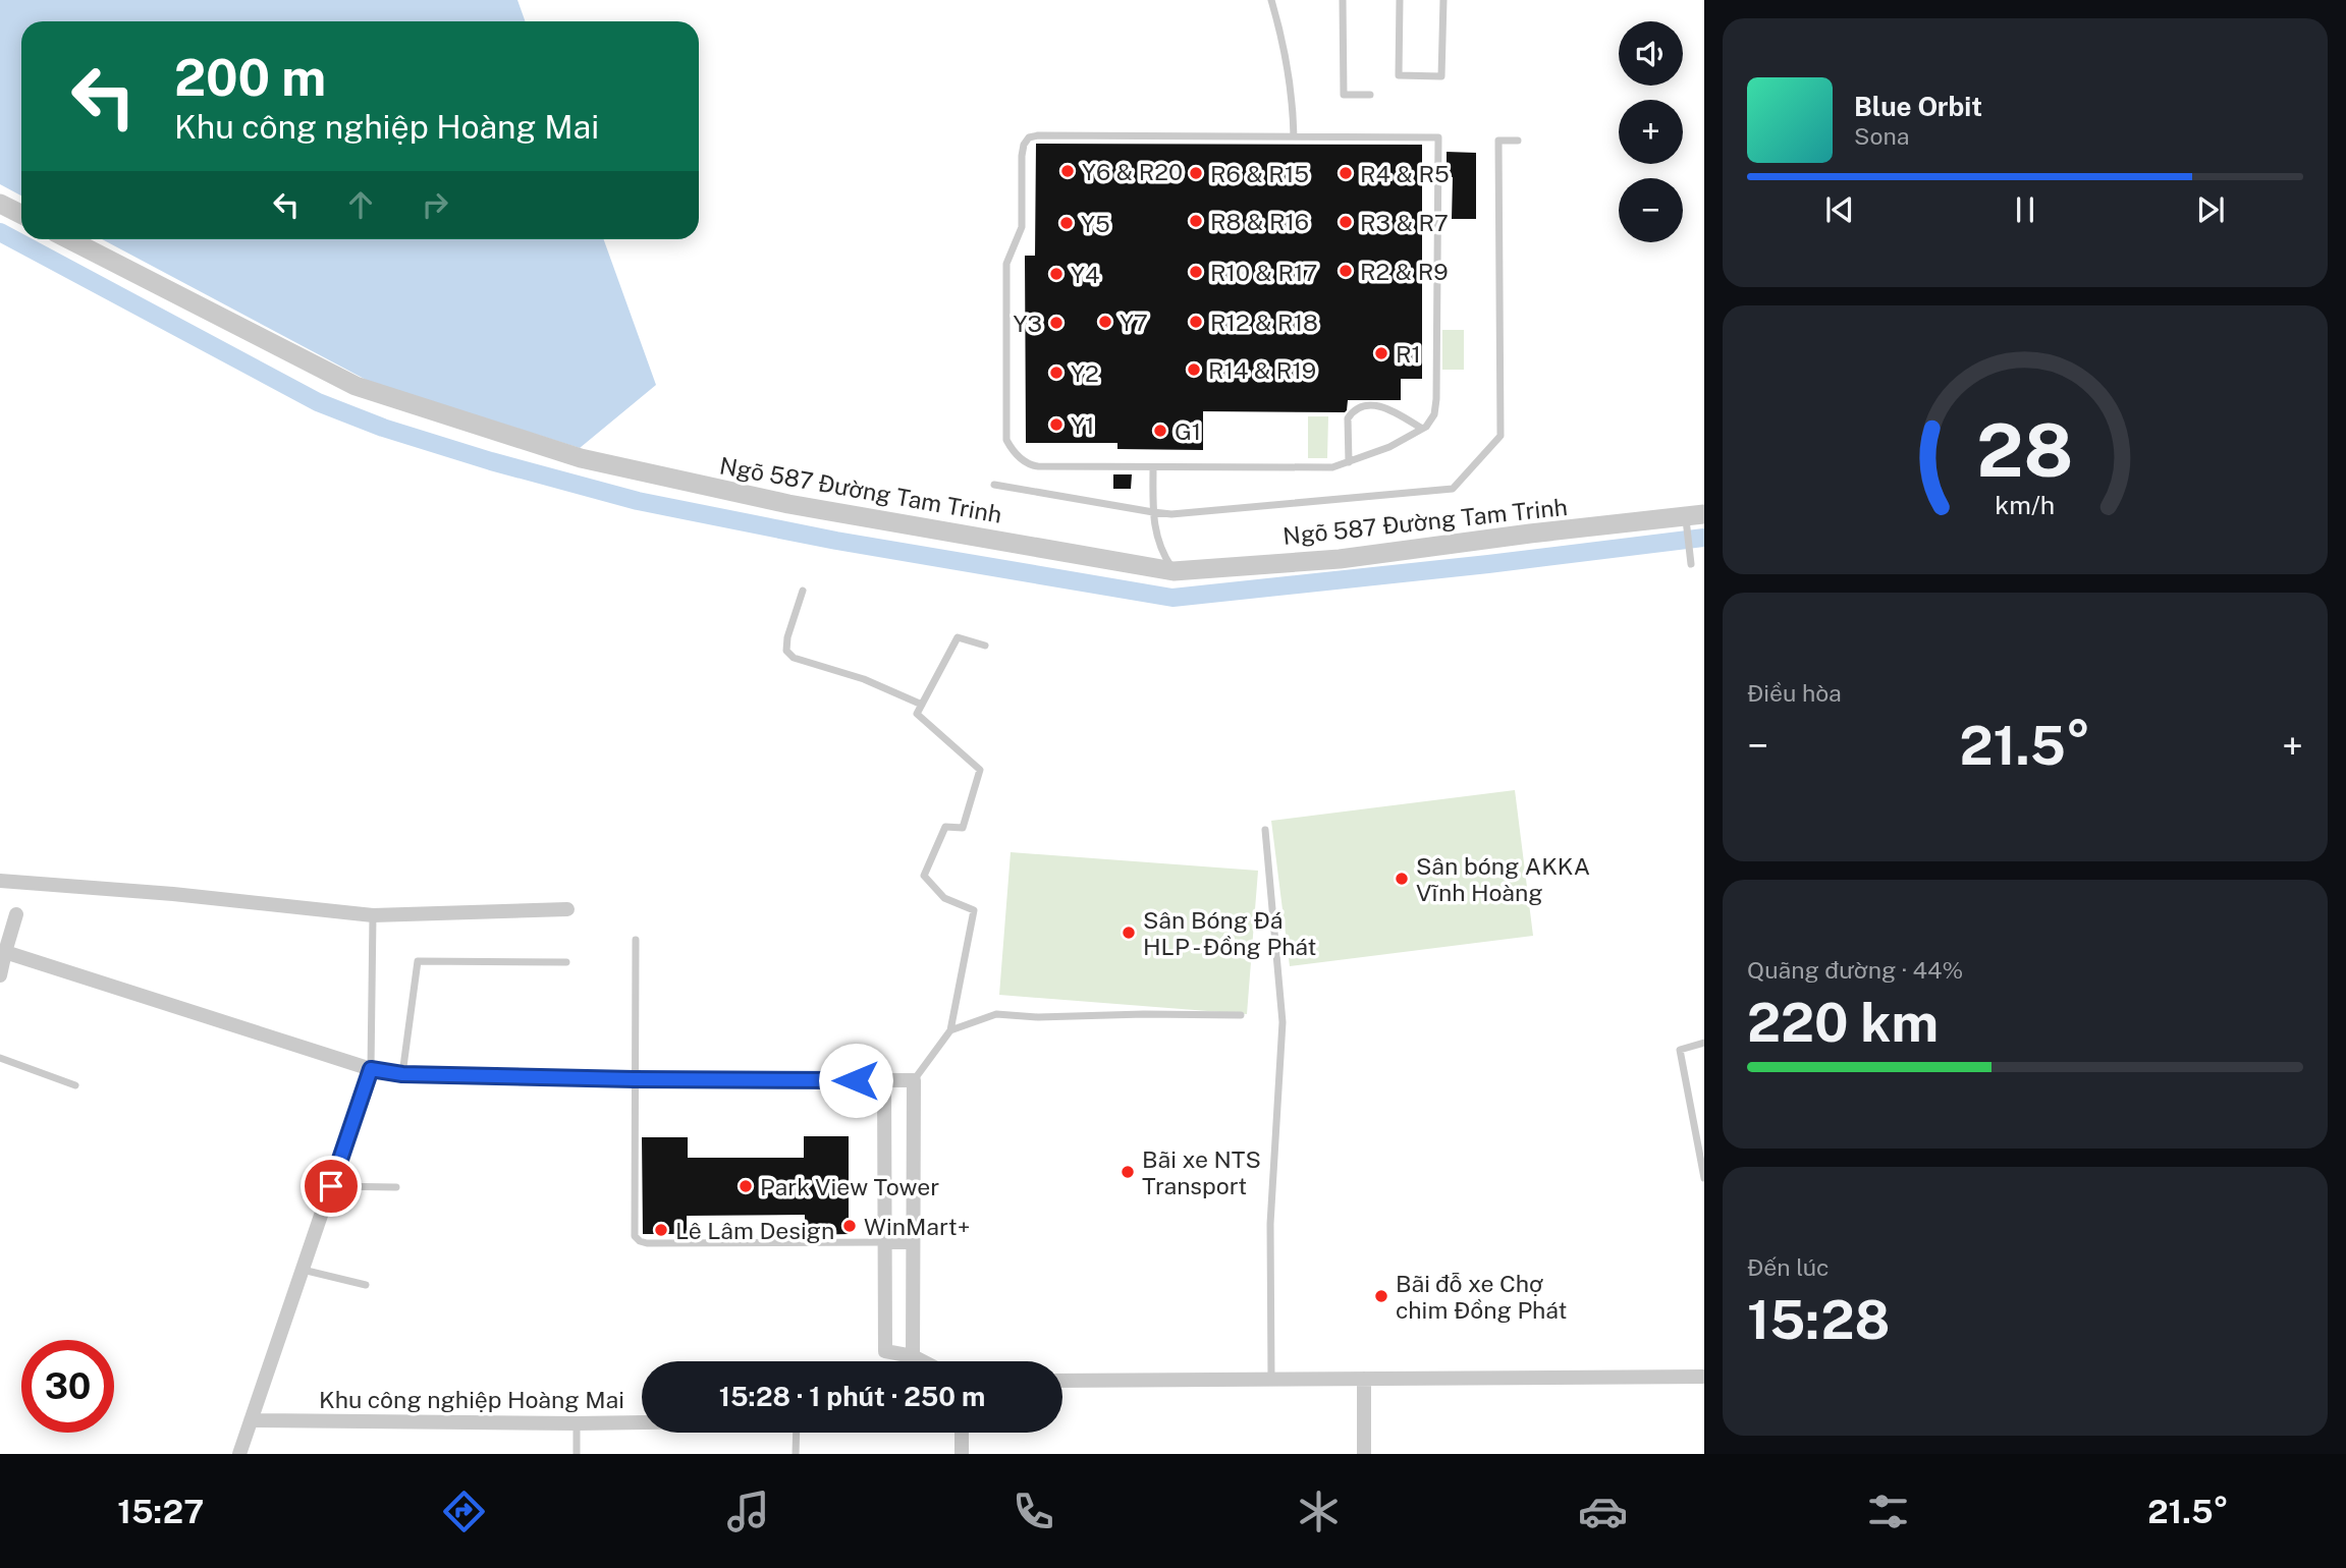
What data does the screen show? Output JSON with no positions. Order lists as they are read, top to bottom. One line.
{"streets":{"street":["Ngõ 587 Đường Tam Trinh","Khu công nghiệp Hoàng Mai"]},"places":["Y6 & R20","R6 & R15","R4 & R5","R8 & R16","R3 & R7","Y5","R2 & R9","R10 & R17","Y4","Y7","R12 & R18","Y3","R1","R14 & R19","Y2","Y1","G1","Sân bóng AKKA Vĩnh Hoàng","Sân Bóng Đá HLP - Đồng Phát","Bãi xe NTS Transport","Park View Tower","WinMart+","Lê Lâm Design","Bãi đỗ xe Chợ chim Đồng Phát"],"page":{"map_buttons":["+","−"],"turn":["200 m","Khu công nghiệp Hoàng Mai"],"song":["Blue Orbit","Sona"],"tile":["Điều hòa",["Quãng đường · 44%","220 km"],["Đến lúc","15:28"]],"heat":["−","21.5°","+"],"limit":"30","trip":"15:28 · 1 phút · 250 m","tabs":["15:27","21.5°"],"gauge":["28","km/h"]}}
